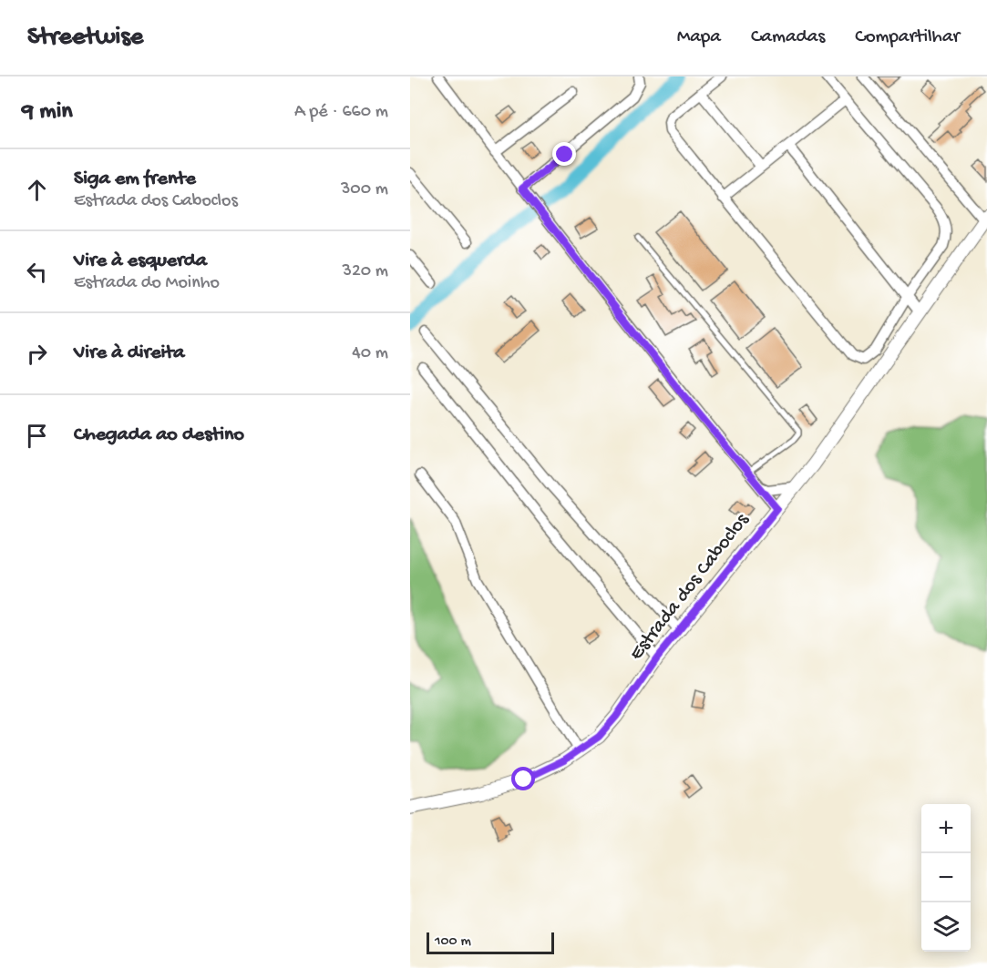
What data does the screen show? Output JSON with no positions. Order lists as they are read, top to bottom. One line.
{"streets":{"street":["Estrada dos Caboclos"]},"scale_bar":"100 m","page":{"header":"Streetwise","nav":["Mapa","Camadas","Compartilhar"],"heading":["9 min","A pé · 660 m"],"list":[["Siga em frente","Estrada dos Caboclos","300 m"],["Vire à esquerda","Estrada do Moinho","320 m"],["Vire à direita","40 m"],"Chegada ao destino"],"map_buttons":["+","−"],"scale":"100 m"}}
